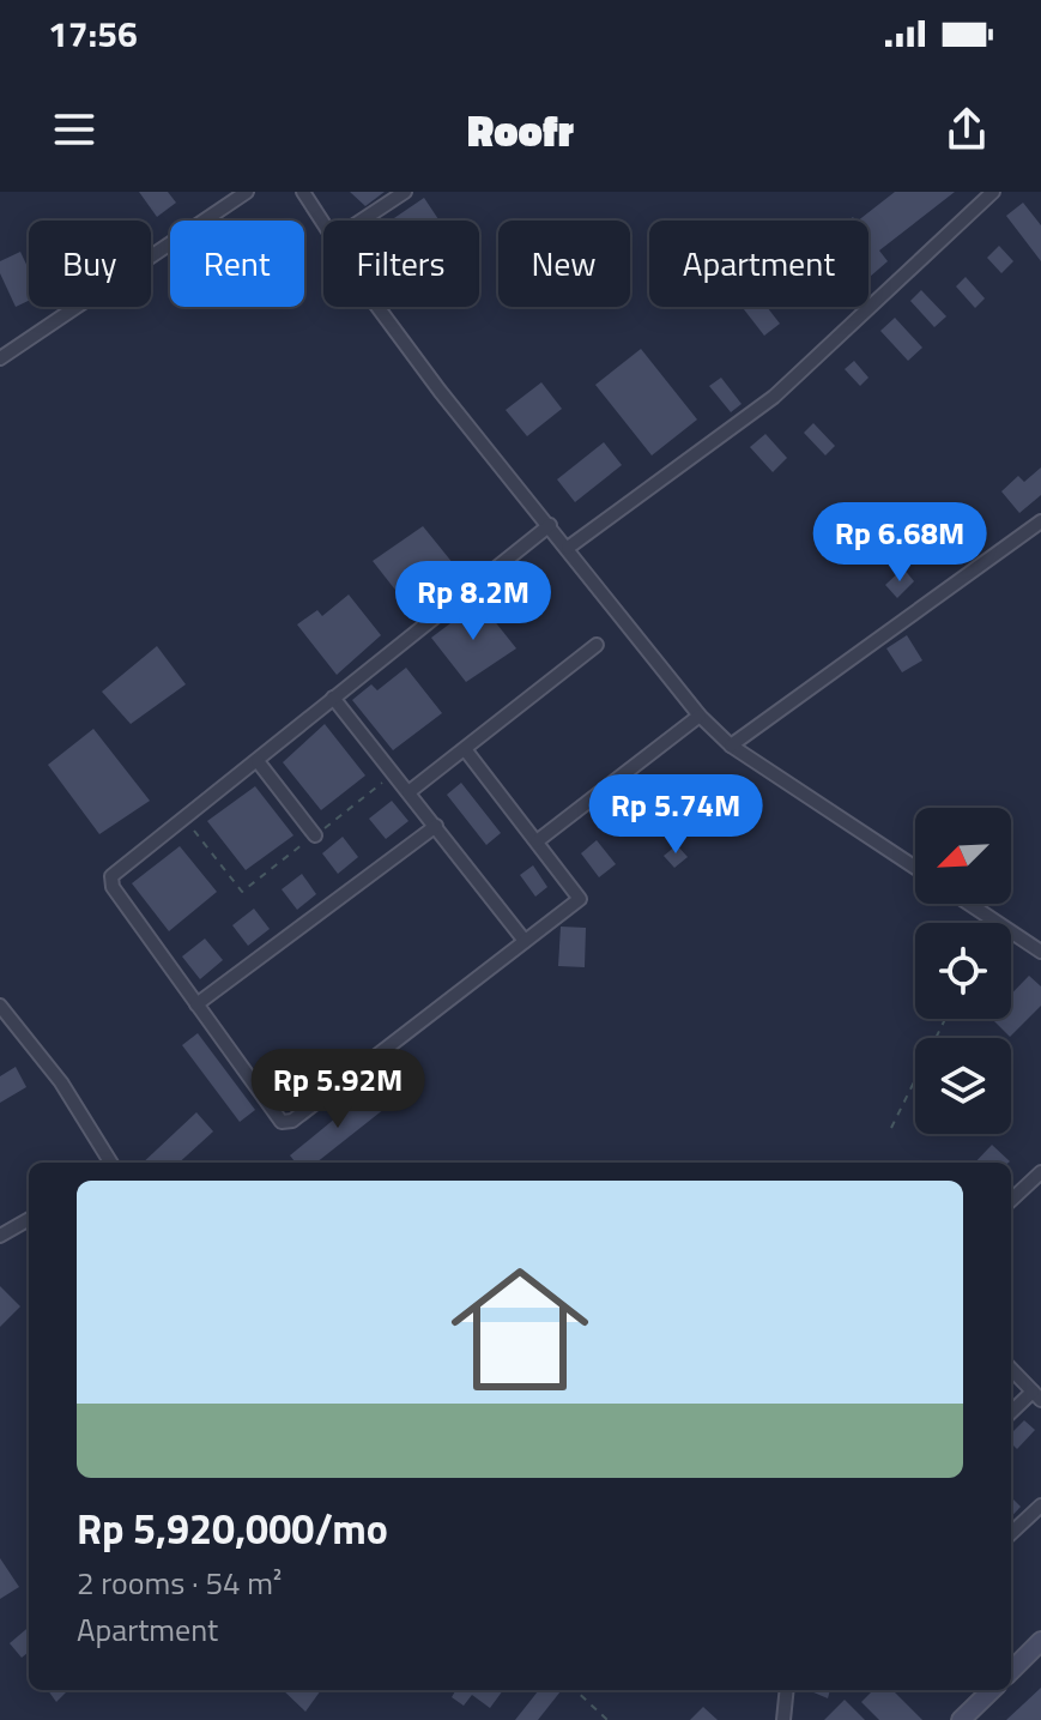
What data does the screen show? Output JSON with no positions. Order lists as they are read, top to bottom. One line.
{"north":"bottom left","page":{"status":"17:56","header":"Roofr","chip":["Buy","Rent","Filters","New","Apartment"],"price":["Rp 6.68M","Rp 8.2M","Rp 5.74M","Rp 5.92M"],"list":[{"name":"Rp 5,920,000/mo","note":"2 rooms · 54 m² · Apartment"}]}}
